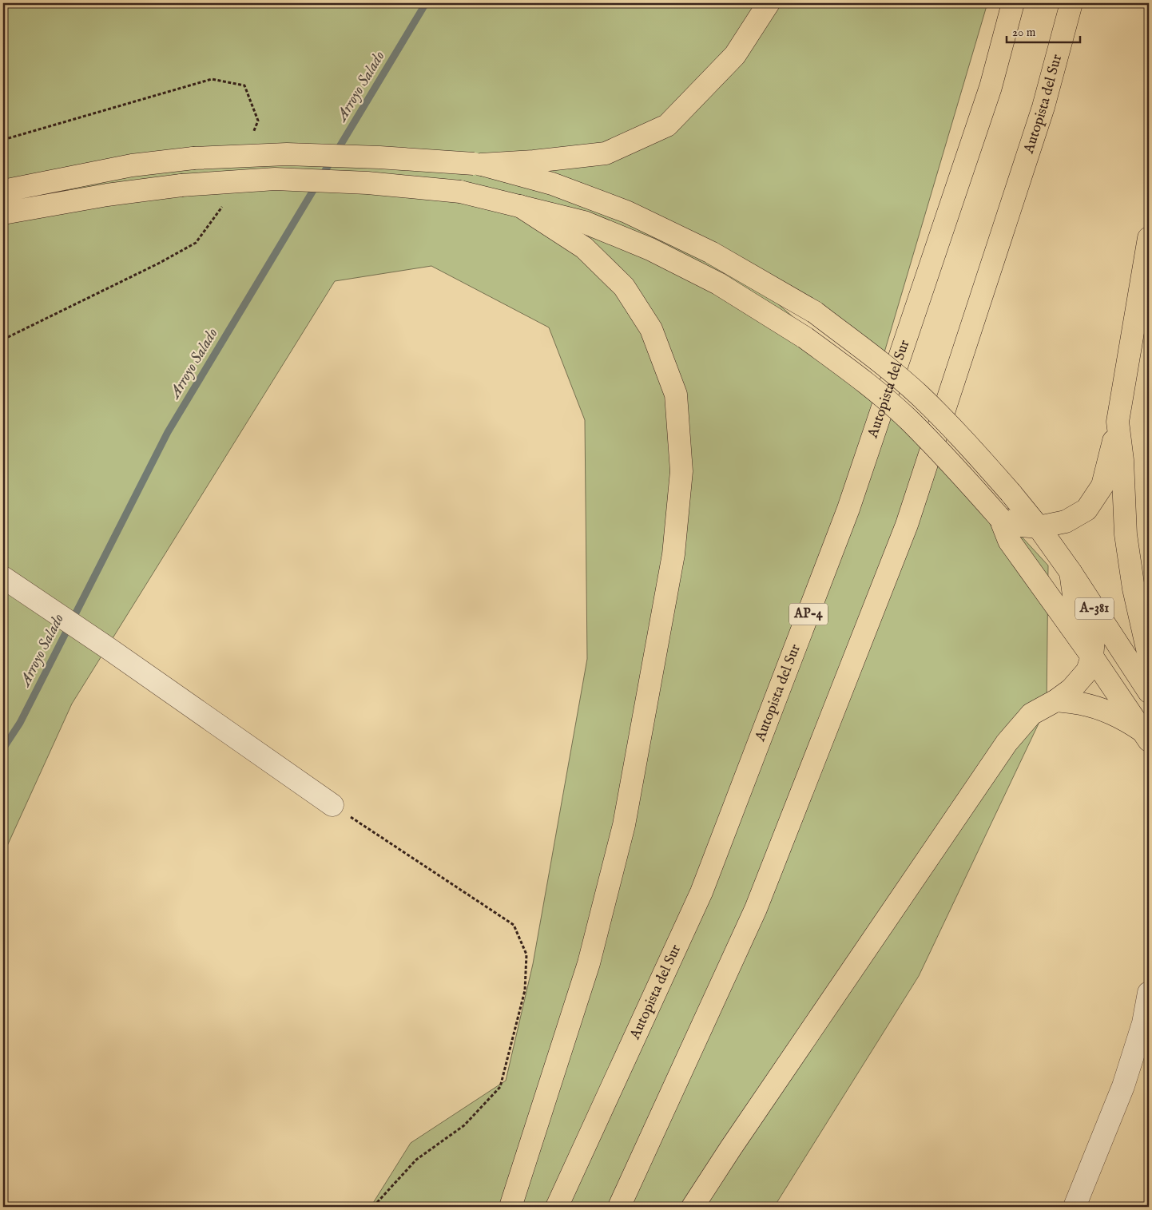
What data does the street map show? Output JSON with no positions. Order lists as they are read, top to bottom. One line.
{"streets":{"main road":["Autopista del Sur","A-381","AP-4"]},"water":["Arroyo Salado"],"scale_bar":"20 m"}
